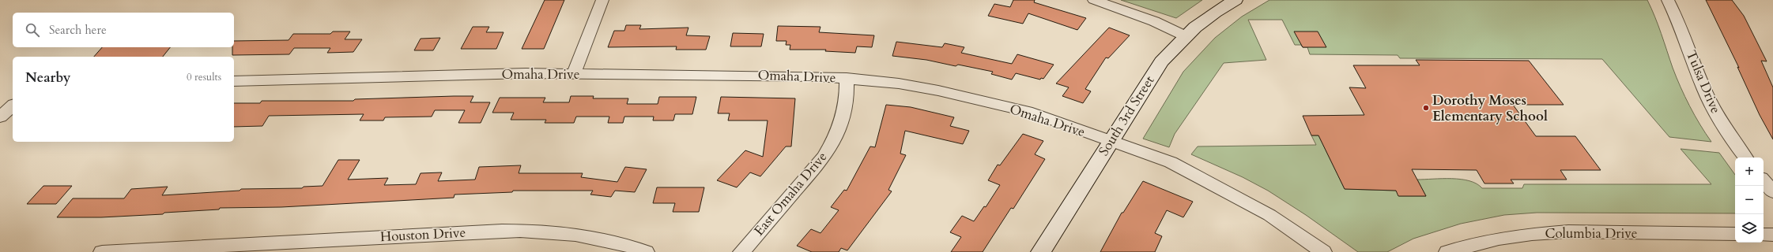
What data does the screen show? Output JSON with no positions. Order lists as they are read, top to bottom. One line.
{"streets":{"street":["Omaha Drive","Tulsa Drive","South 3rd Street","East Omaha Drive","Columbia Drive","Houston Drive"]},"crossings":[["Omaha Drive","South 3rd Street"],["Omaha Drive","East Omaha Drive"]],"places":["Dorothy Moses Elementary School"],"page":{"search":"Search here","heading":["Nearby","0 results"],"map_buttons":["+","−"]}}
